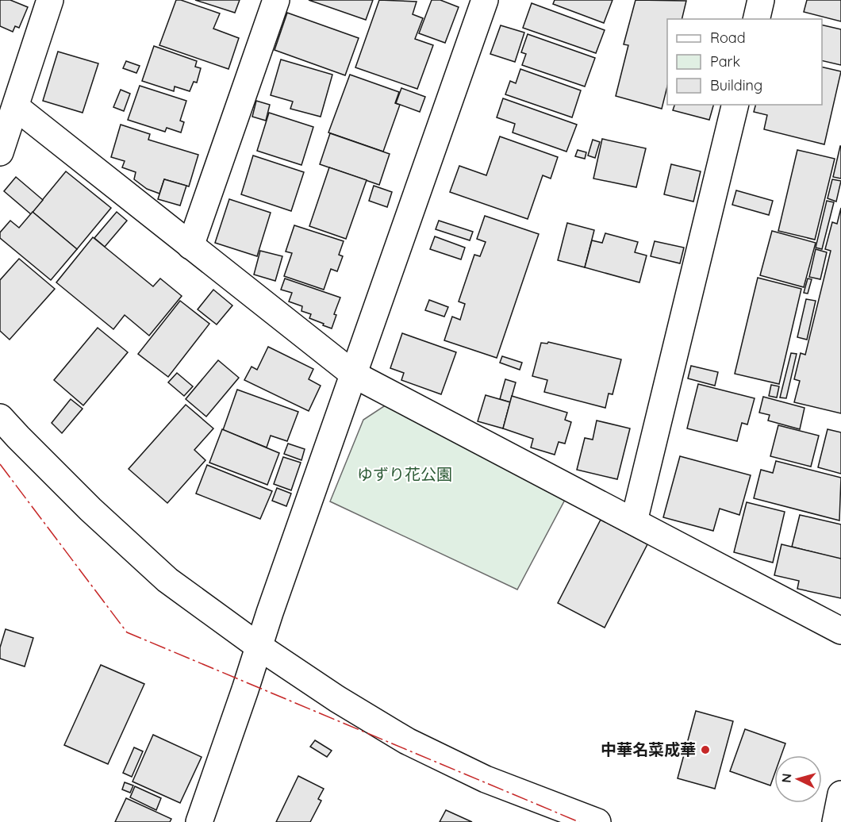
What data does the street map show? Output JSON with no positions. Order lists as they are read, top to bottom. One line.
{"parks":["ゆずり花公園"],"places":["中華名菜成華"],"legend":["Road","Park","Building"],"north":"left"}
